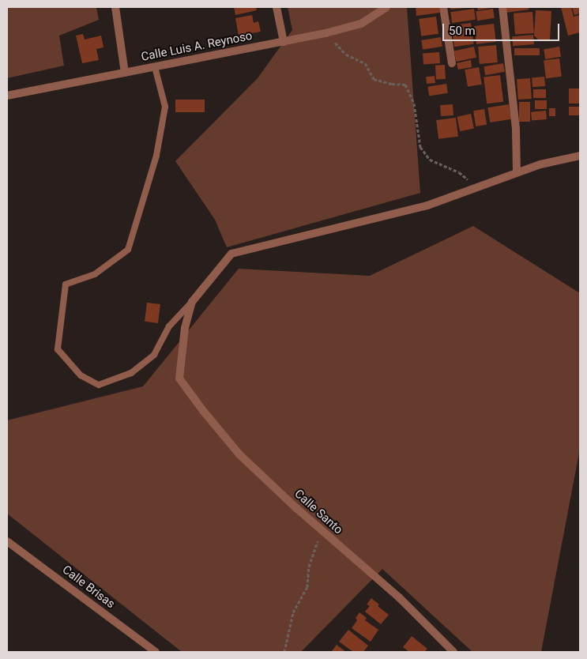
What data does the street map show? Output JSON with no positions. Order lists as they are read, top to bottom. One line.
{"streets":{"street":["Calle Luis A. Reynoso","Calle Santo","Calle Brisas"]},"scale_bar":"50 m"}
